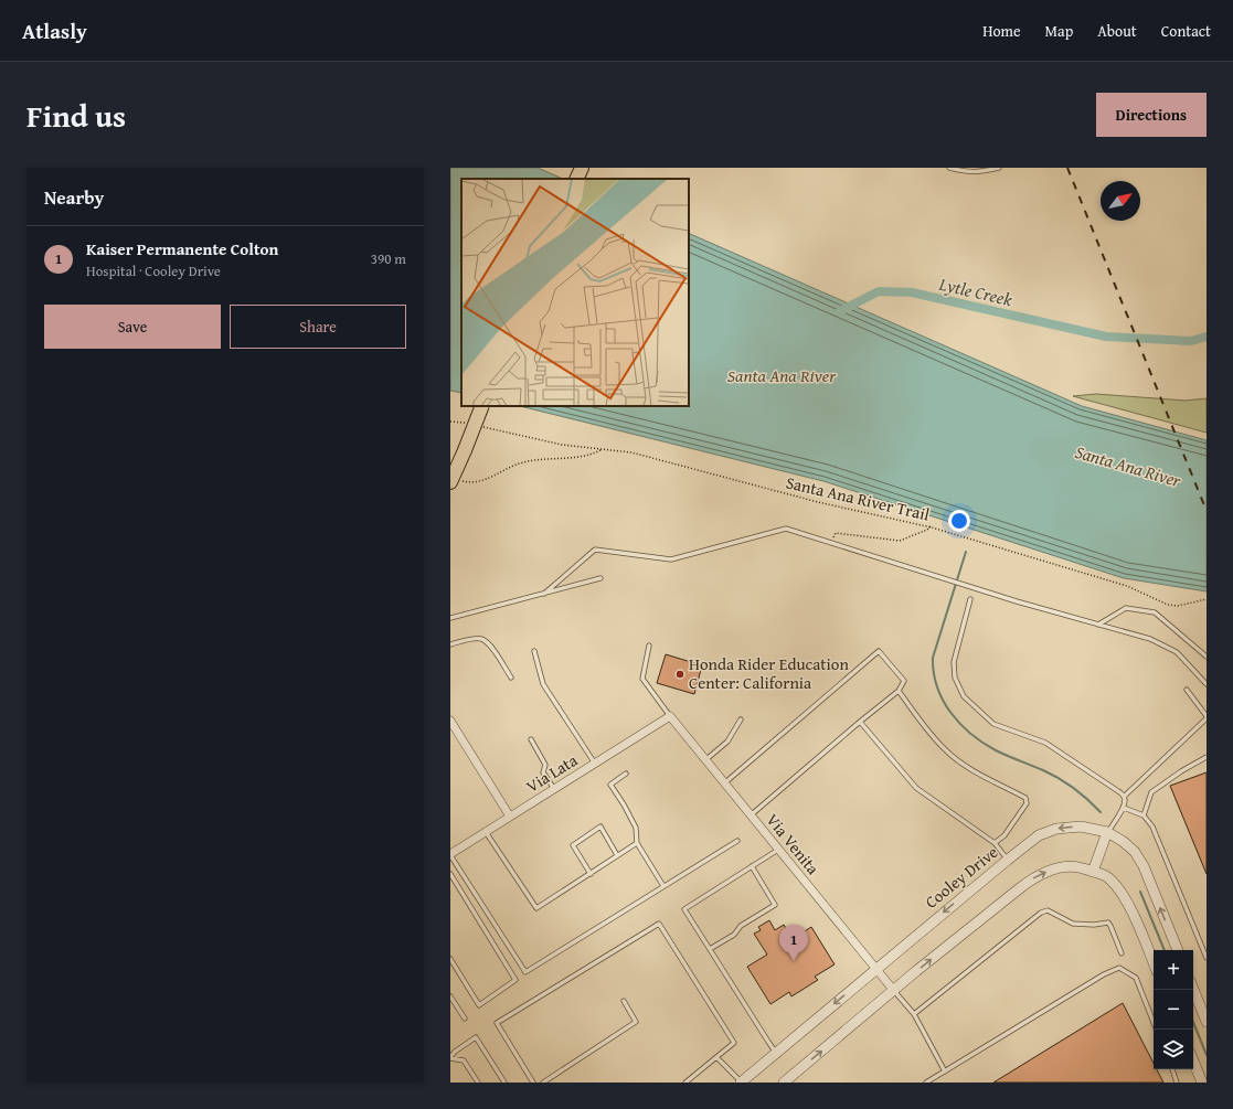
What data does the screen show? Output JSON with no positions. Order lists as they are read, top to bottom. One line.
{"streets":{"street":["Via Lata","Via Venita","Cooley Drive"],"path":["Santa Ana River Trail"]},"crossings":[["Via Lata","Via Venita"],["Via Venita","Cooley Drive"]],"water":["Lytle Creek","Santa Ana River"],"places":["Honda Rider Education Center: California"],"north":"top right","page":{"header":"Atlasly","nav":["Home","Map","About","Contact"],"title":"Find us","buttons":["Directions",["Save","Share"]],"heading":"Nearby","list":[{"mark":"1","name":"Kaiser Permanente Colton","note":"Hospital · Cooley Drive","value":"390 m"}],"pins":"1","map_buttons":["+","−"]}}
